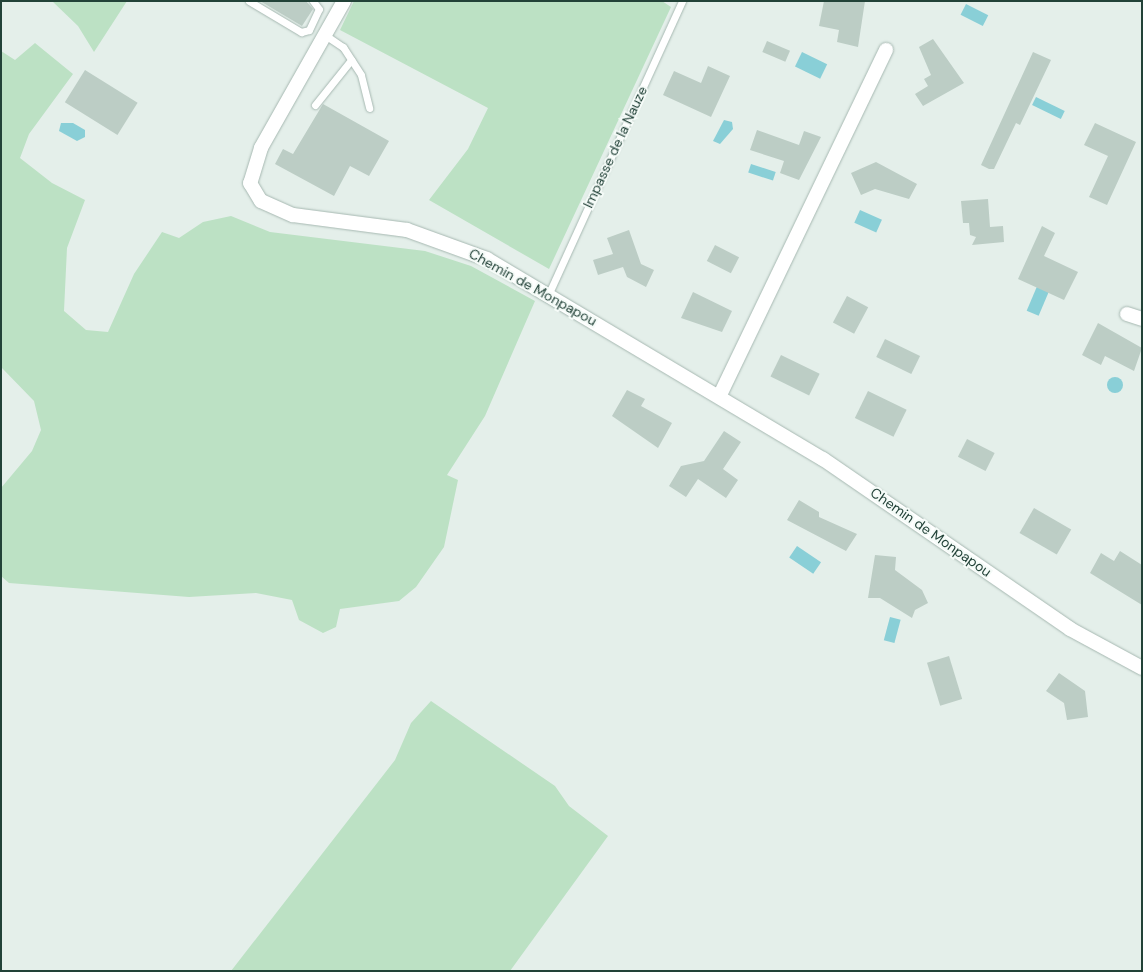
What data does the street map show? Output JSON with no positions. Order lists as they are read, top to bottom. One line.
{"streets":{"street":["Chemin de Monpapou"],"lane":["Impasse de la Nauze"]},"crossings":[["Impasse de la Nauze","Chemin de Monpapou"]]}
